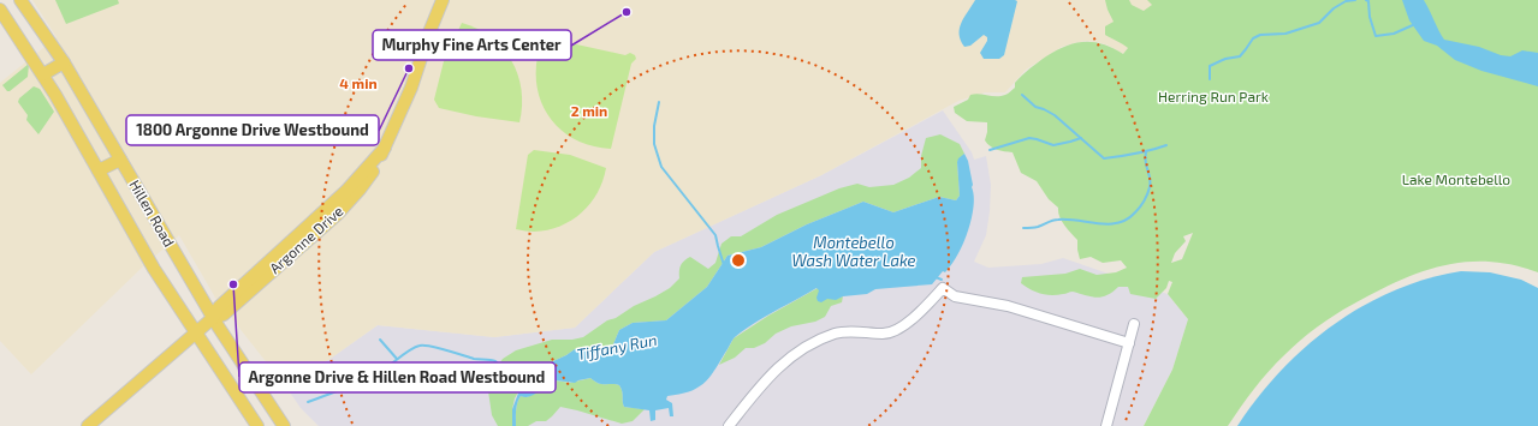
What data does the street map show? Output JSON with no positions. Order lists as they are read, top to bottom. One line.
{"streets":{"main road":["Hillen Road","Argonne Drive"]},"crossings":[["Hillen Road","Argonne Drive"]],"water":["Montebello Wash Water Lake","Tiffany Run"],"parks":["Herring Run Park","Lake Montebello"],"places":["Murphy Fine Arts Center","1800 Argonne Drive Westbound","Argonne Drive & Hillen Road Westbound"],"rings":["4 min","2 min"]}
